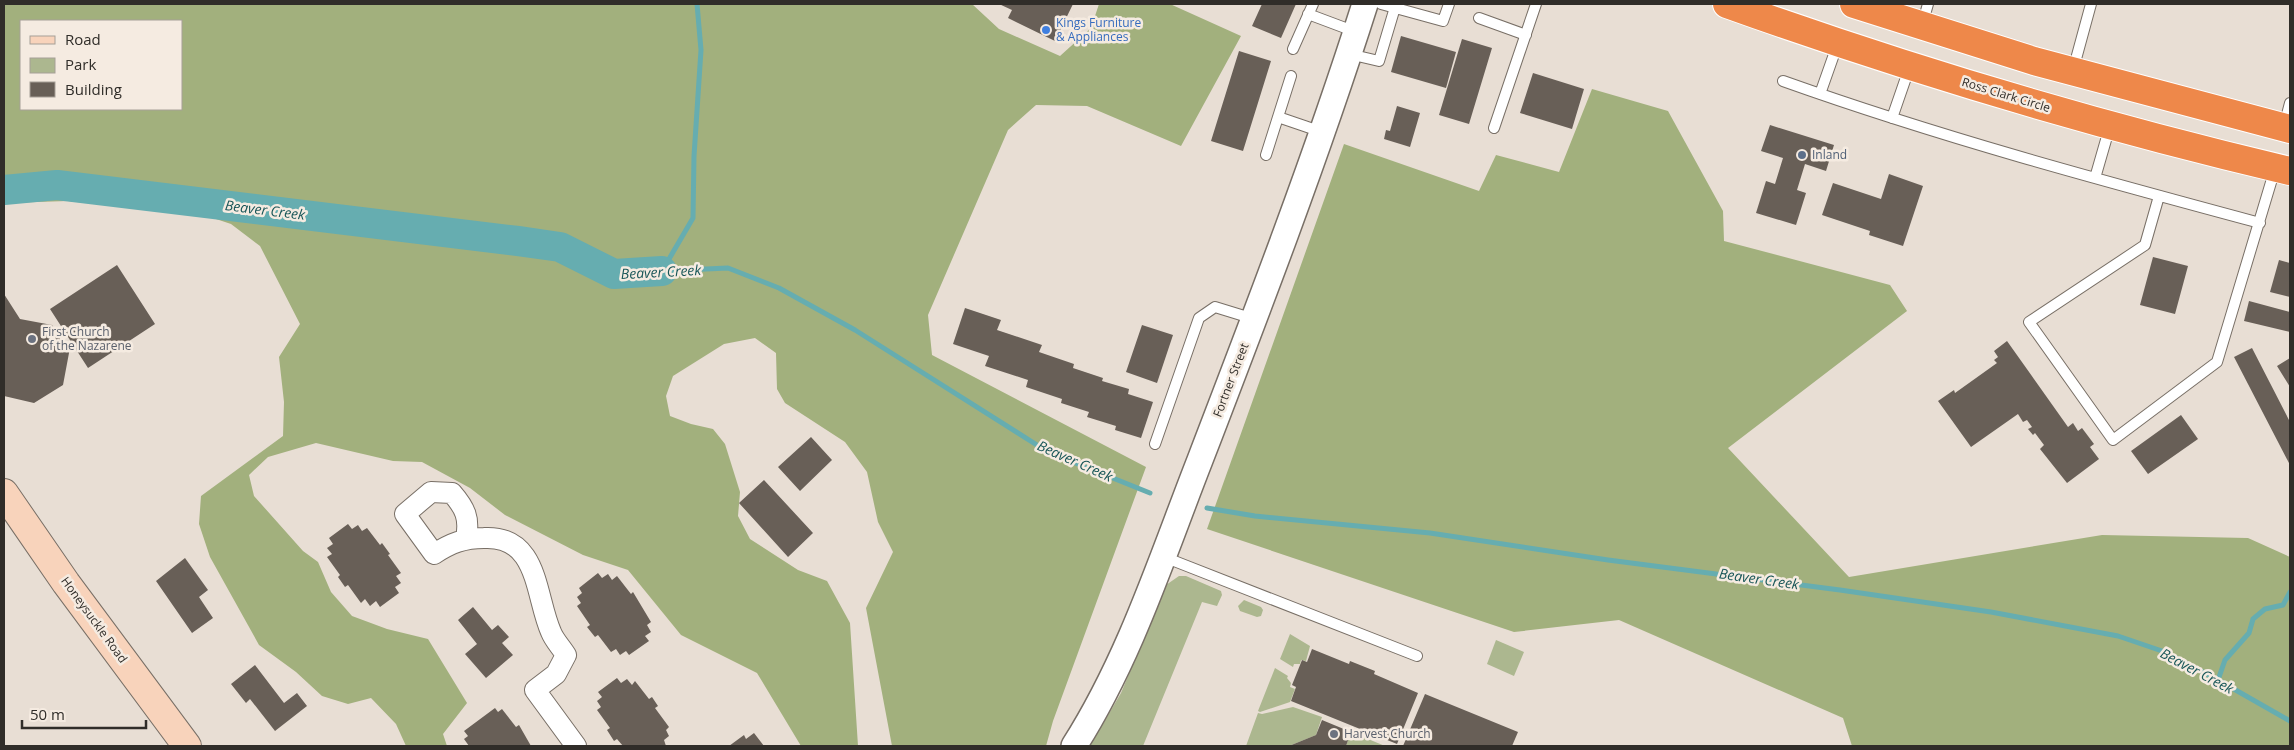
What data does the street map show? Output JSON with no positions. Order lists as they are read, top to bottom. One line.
{"streets":{"highway":["Ross Clark Circle"],"main road":["Honeysuckle Road"],"street":["Fortner Street"]},"water":["Beaver Creek"],"places":["Kings Furniture & Appliances","Inland","First Church of the Nazarene","Harvest Church"],"legend":["Road","Park","Building"],"scale_bar":"50 m"}
